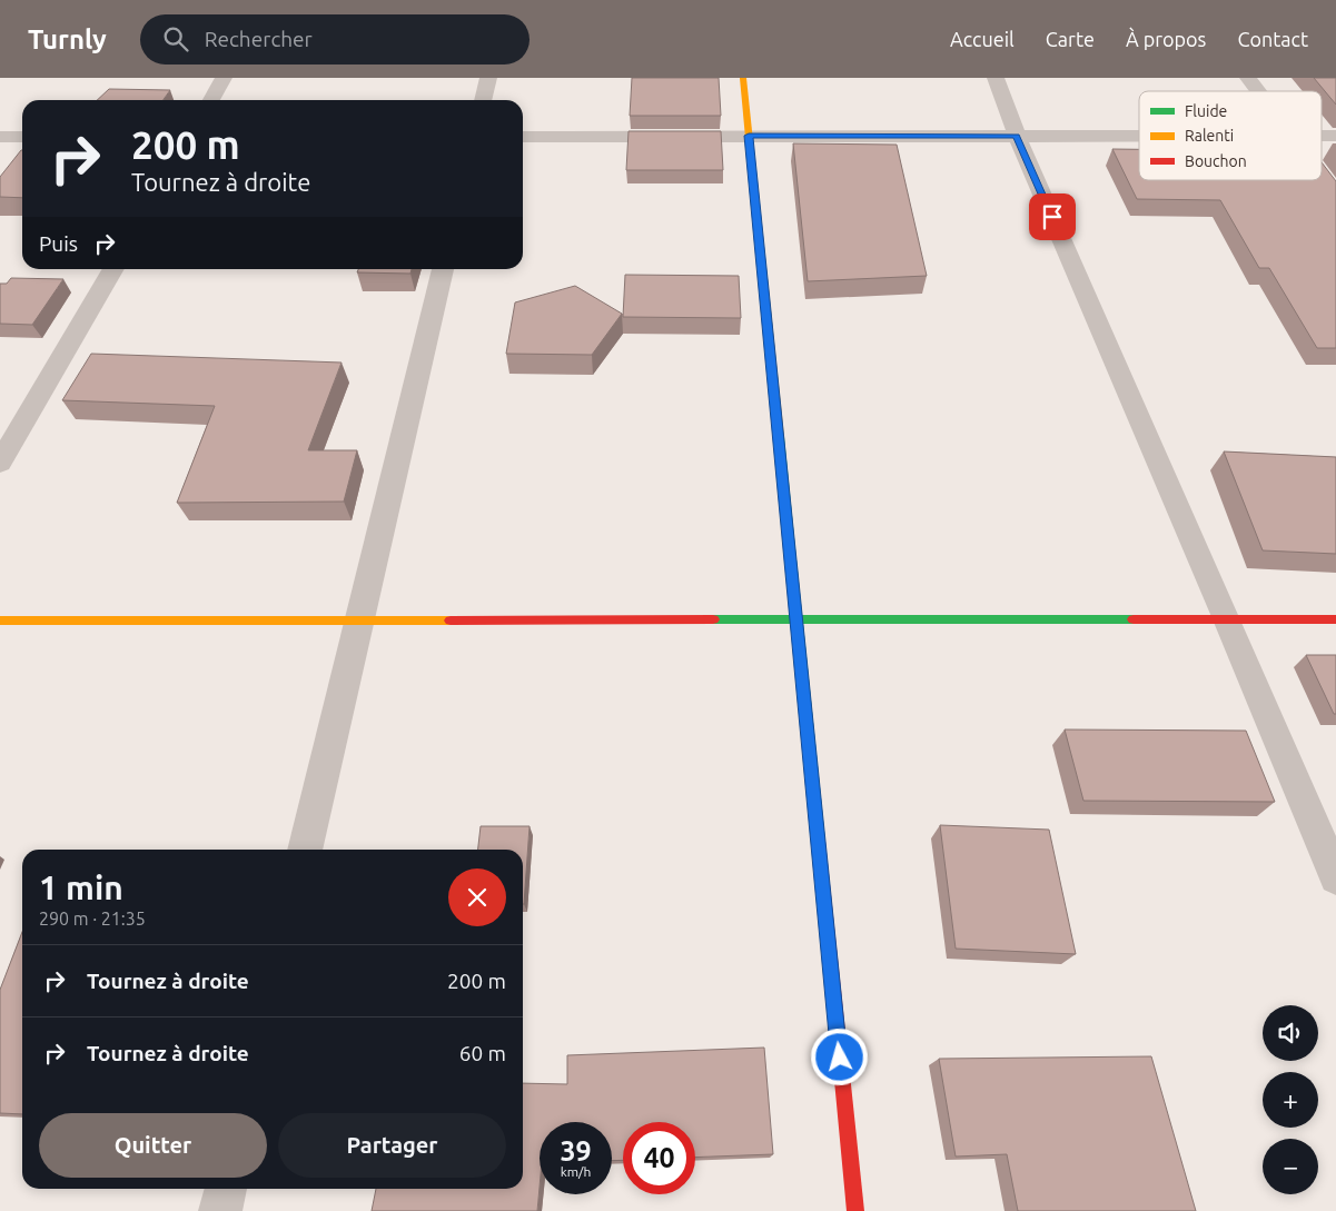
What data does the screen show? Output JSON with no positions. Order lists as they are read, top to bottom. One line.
{"legend":["Fluide","Ralenti","Bouchon"],"page":{"header":"Turnly","search":"Rechercher","nav":["Accueil","Carte","À propos","Contact"],"turn":["200 m","Tournez à droite"],"then":"Puis","heading":["1 min","290 m · 21:35"],"list":[{"name":"Tournez à droite","value":"200 m"},{"name":"Tournez à droite","value":"60 m"}],"map_buttons":["+","−"],"buttons":["Quitter","Partager"],"speed":"39 km/h","limit":"40"}}
